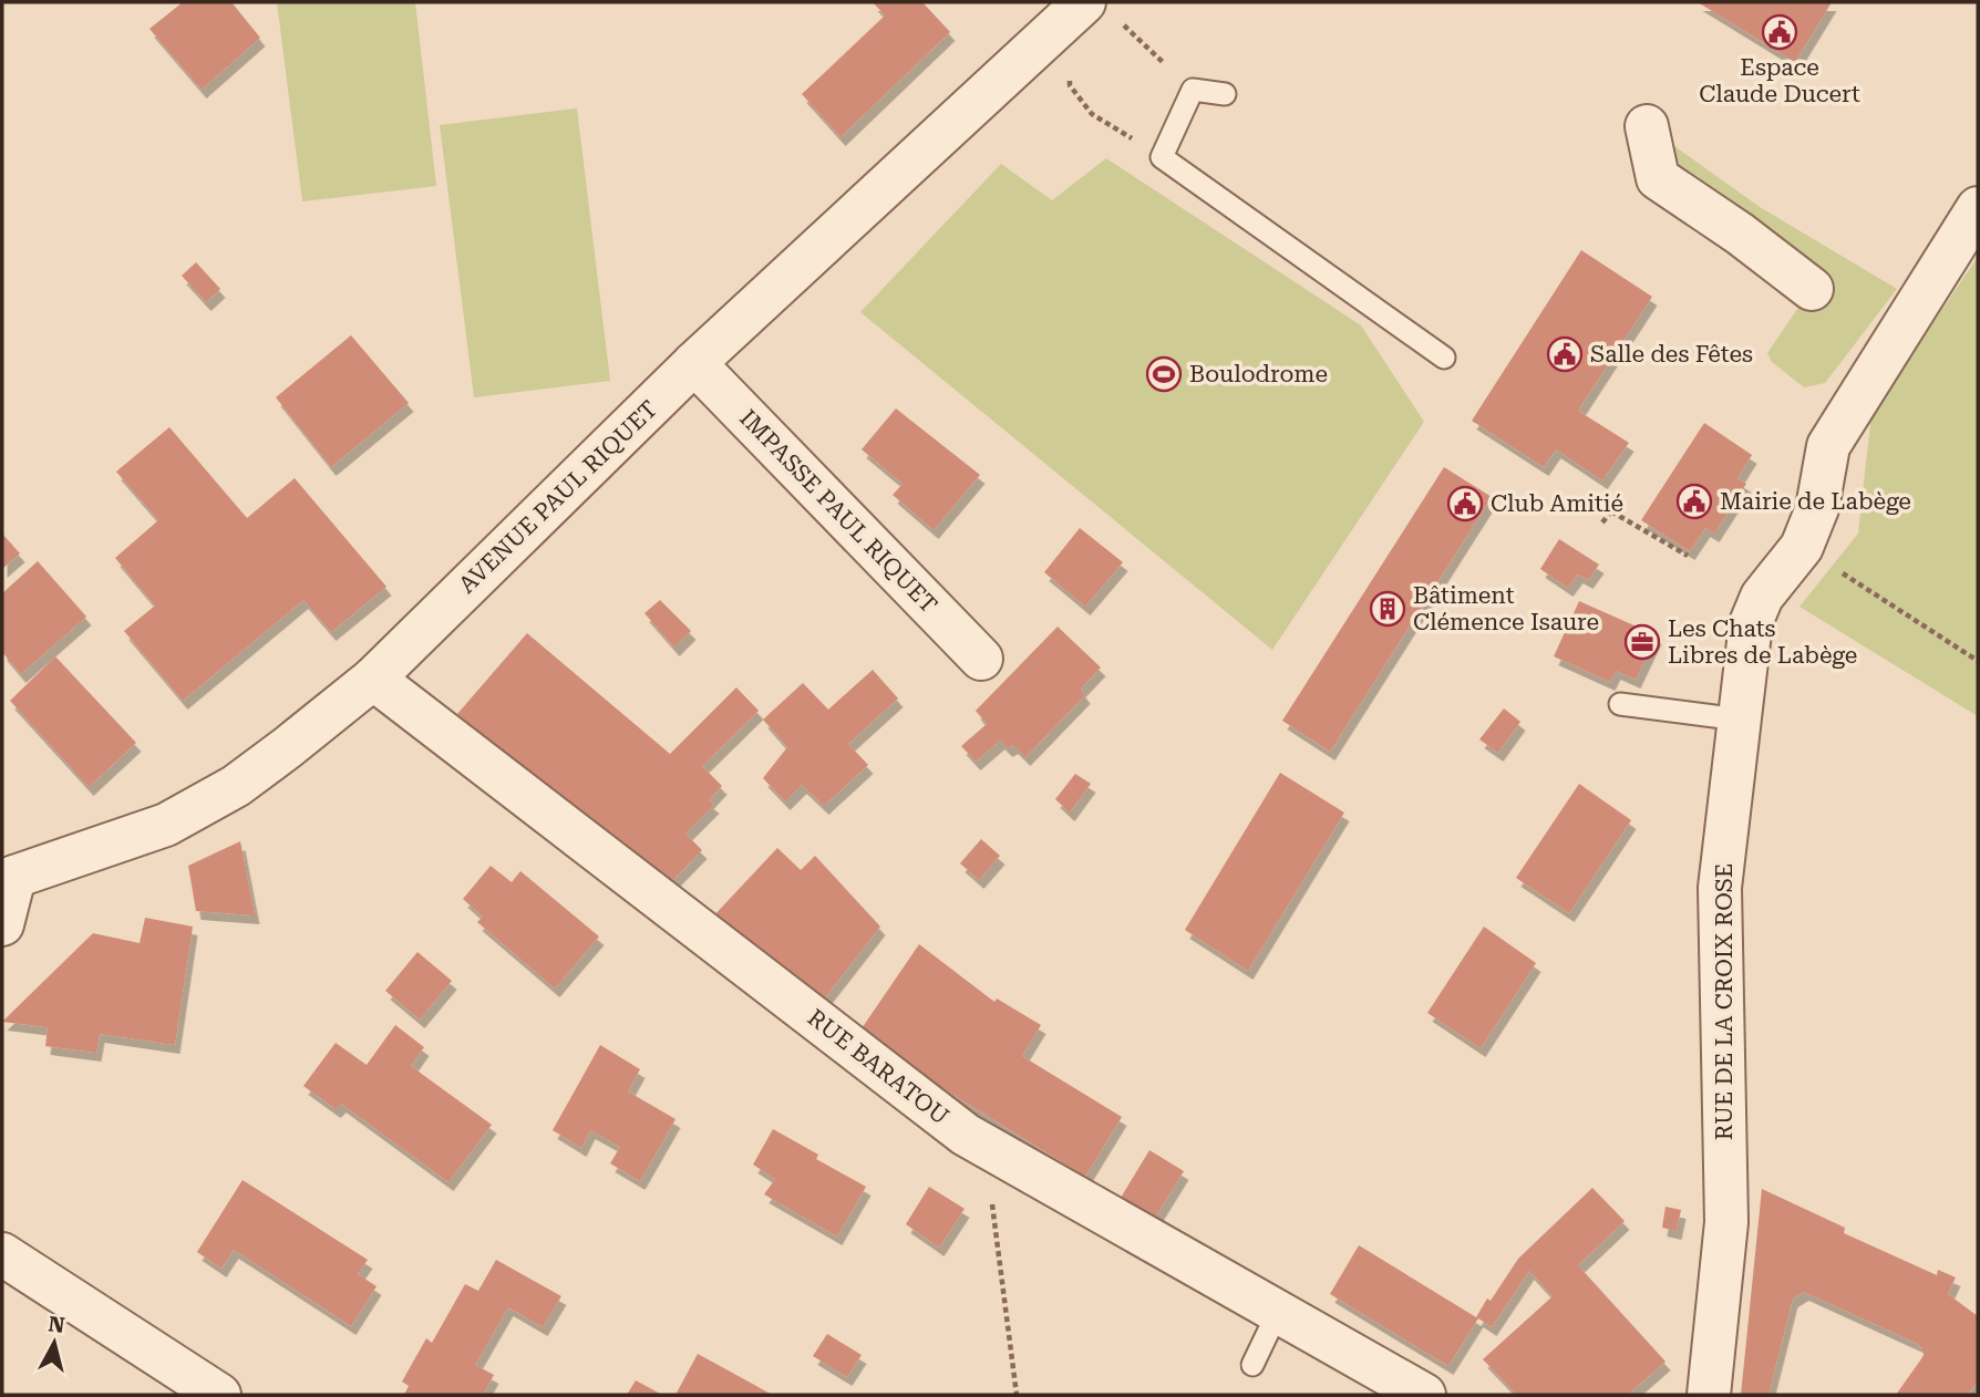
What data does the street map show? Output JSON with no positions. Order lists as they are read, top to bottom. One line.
{"streets":{"street":["AVENUE PAUL RIQUET","IMPASSE PAUL RIQUET","RUE DE LA CROIX ROSE","RUE BARATOU"]},"crossings":[["AVENUE PAUL RIQUET","IMPASSE PAUL RIQUET"],["AVENUE PAUL RIQUET","RUE BARATOU"]],"places":{"public building":["Espace Claude Ducert","Salle des Fêtes","Mairie de Labège","Club Amitié"],"sports":["Boulodrome"],"building":["Bâtiment Clémence Isaure"],"office":["Les Chats Libres de Labège"]},"north":"top"}
